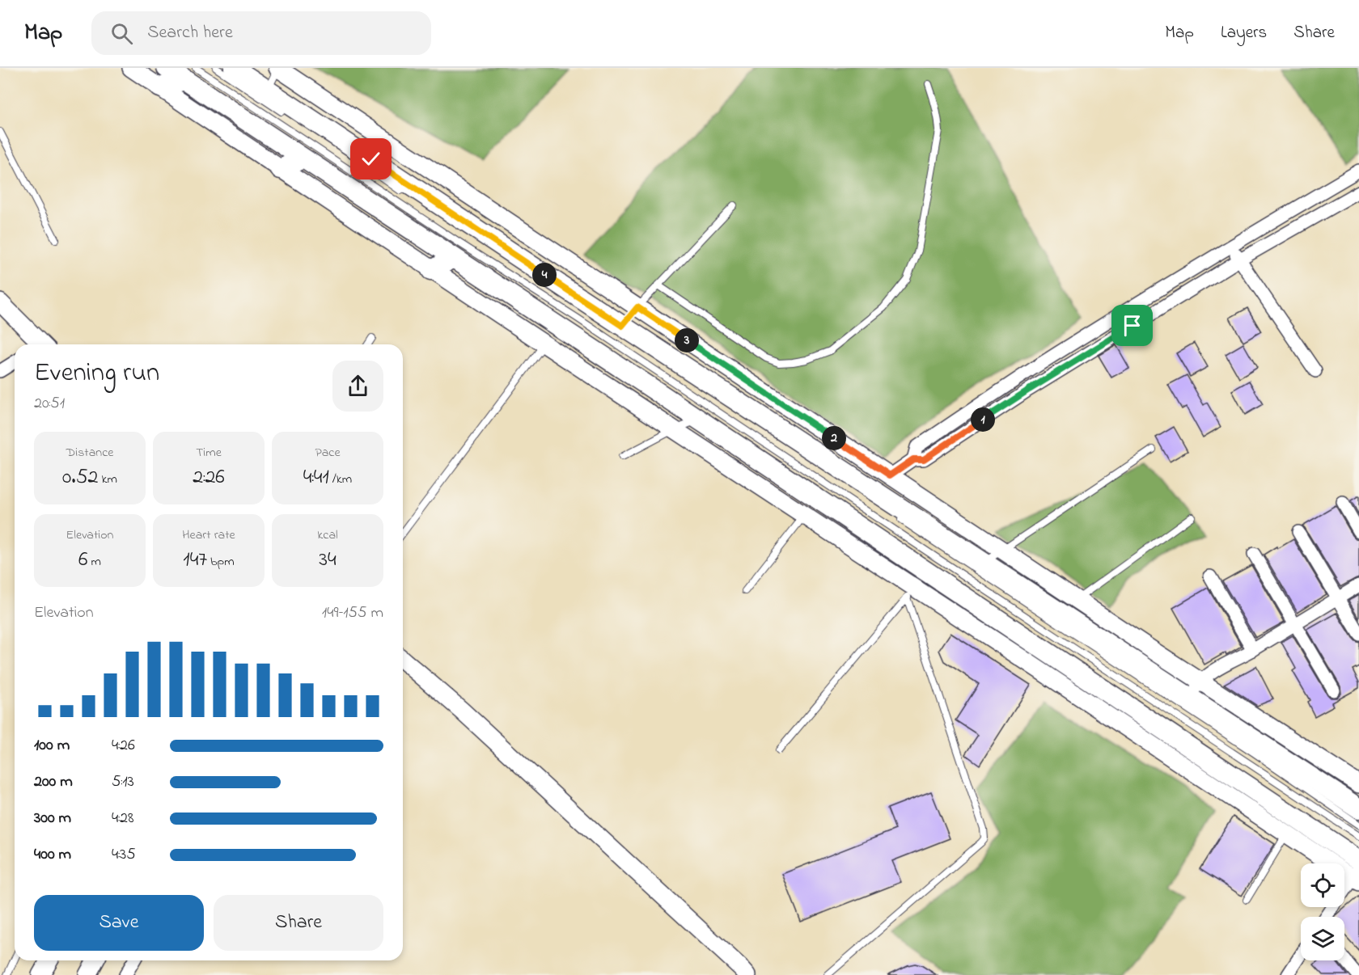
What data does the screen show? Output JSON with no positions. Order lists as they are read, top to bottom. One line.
{"page":{"header":"Map","search":"Search here","nav":["Map","Layers","Share"],"pins":["4","3","1","2"],"heading":["Evening run","20:51"],"stats":[["Distance","0.52 km"],["Time","2:26"],["Pace","4:41 /km"],["Elevation","6 m"],["Heart rate","147 bpm"],["kcal","34"]],"chart":["Elevation","149–155 m"],"list":[{"name":"100 m","note":"4:26"},{"name":"200 m","note":"5:13"},{"name":"300 m","note":"4:28"},{"name":"400 m","note":"4:35"}],"buttons":["Save","Share"]}}
